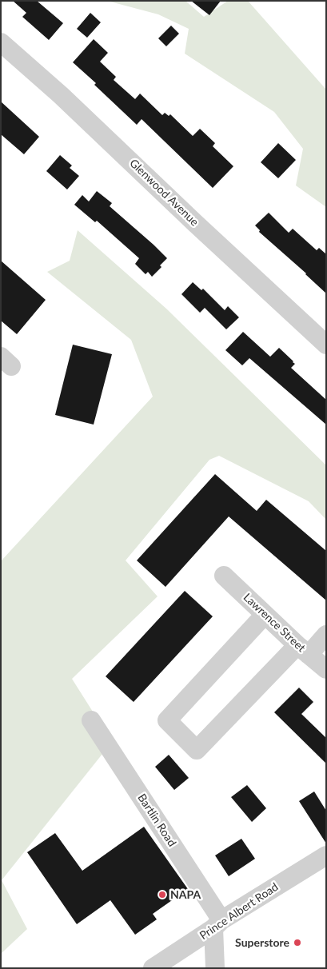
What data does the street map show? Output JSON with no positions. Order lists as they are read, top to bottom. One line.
{"streets":{"street":["Glenwood Avenue","Lawrence Street","Bartlin Road","Prince Albert Road"]},"crossings":[["Bartlin Road","Prince Albert Road"]],"places":["NAPA","Superstore"]}
